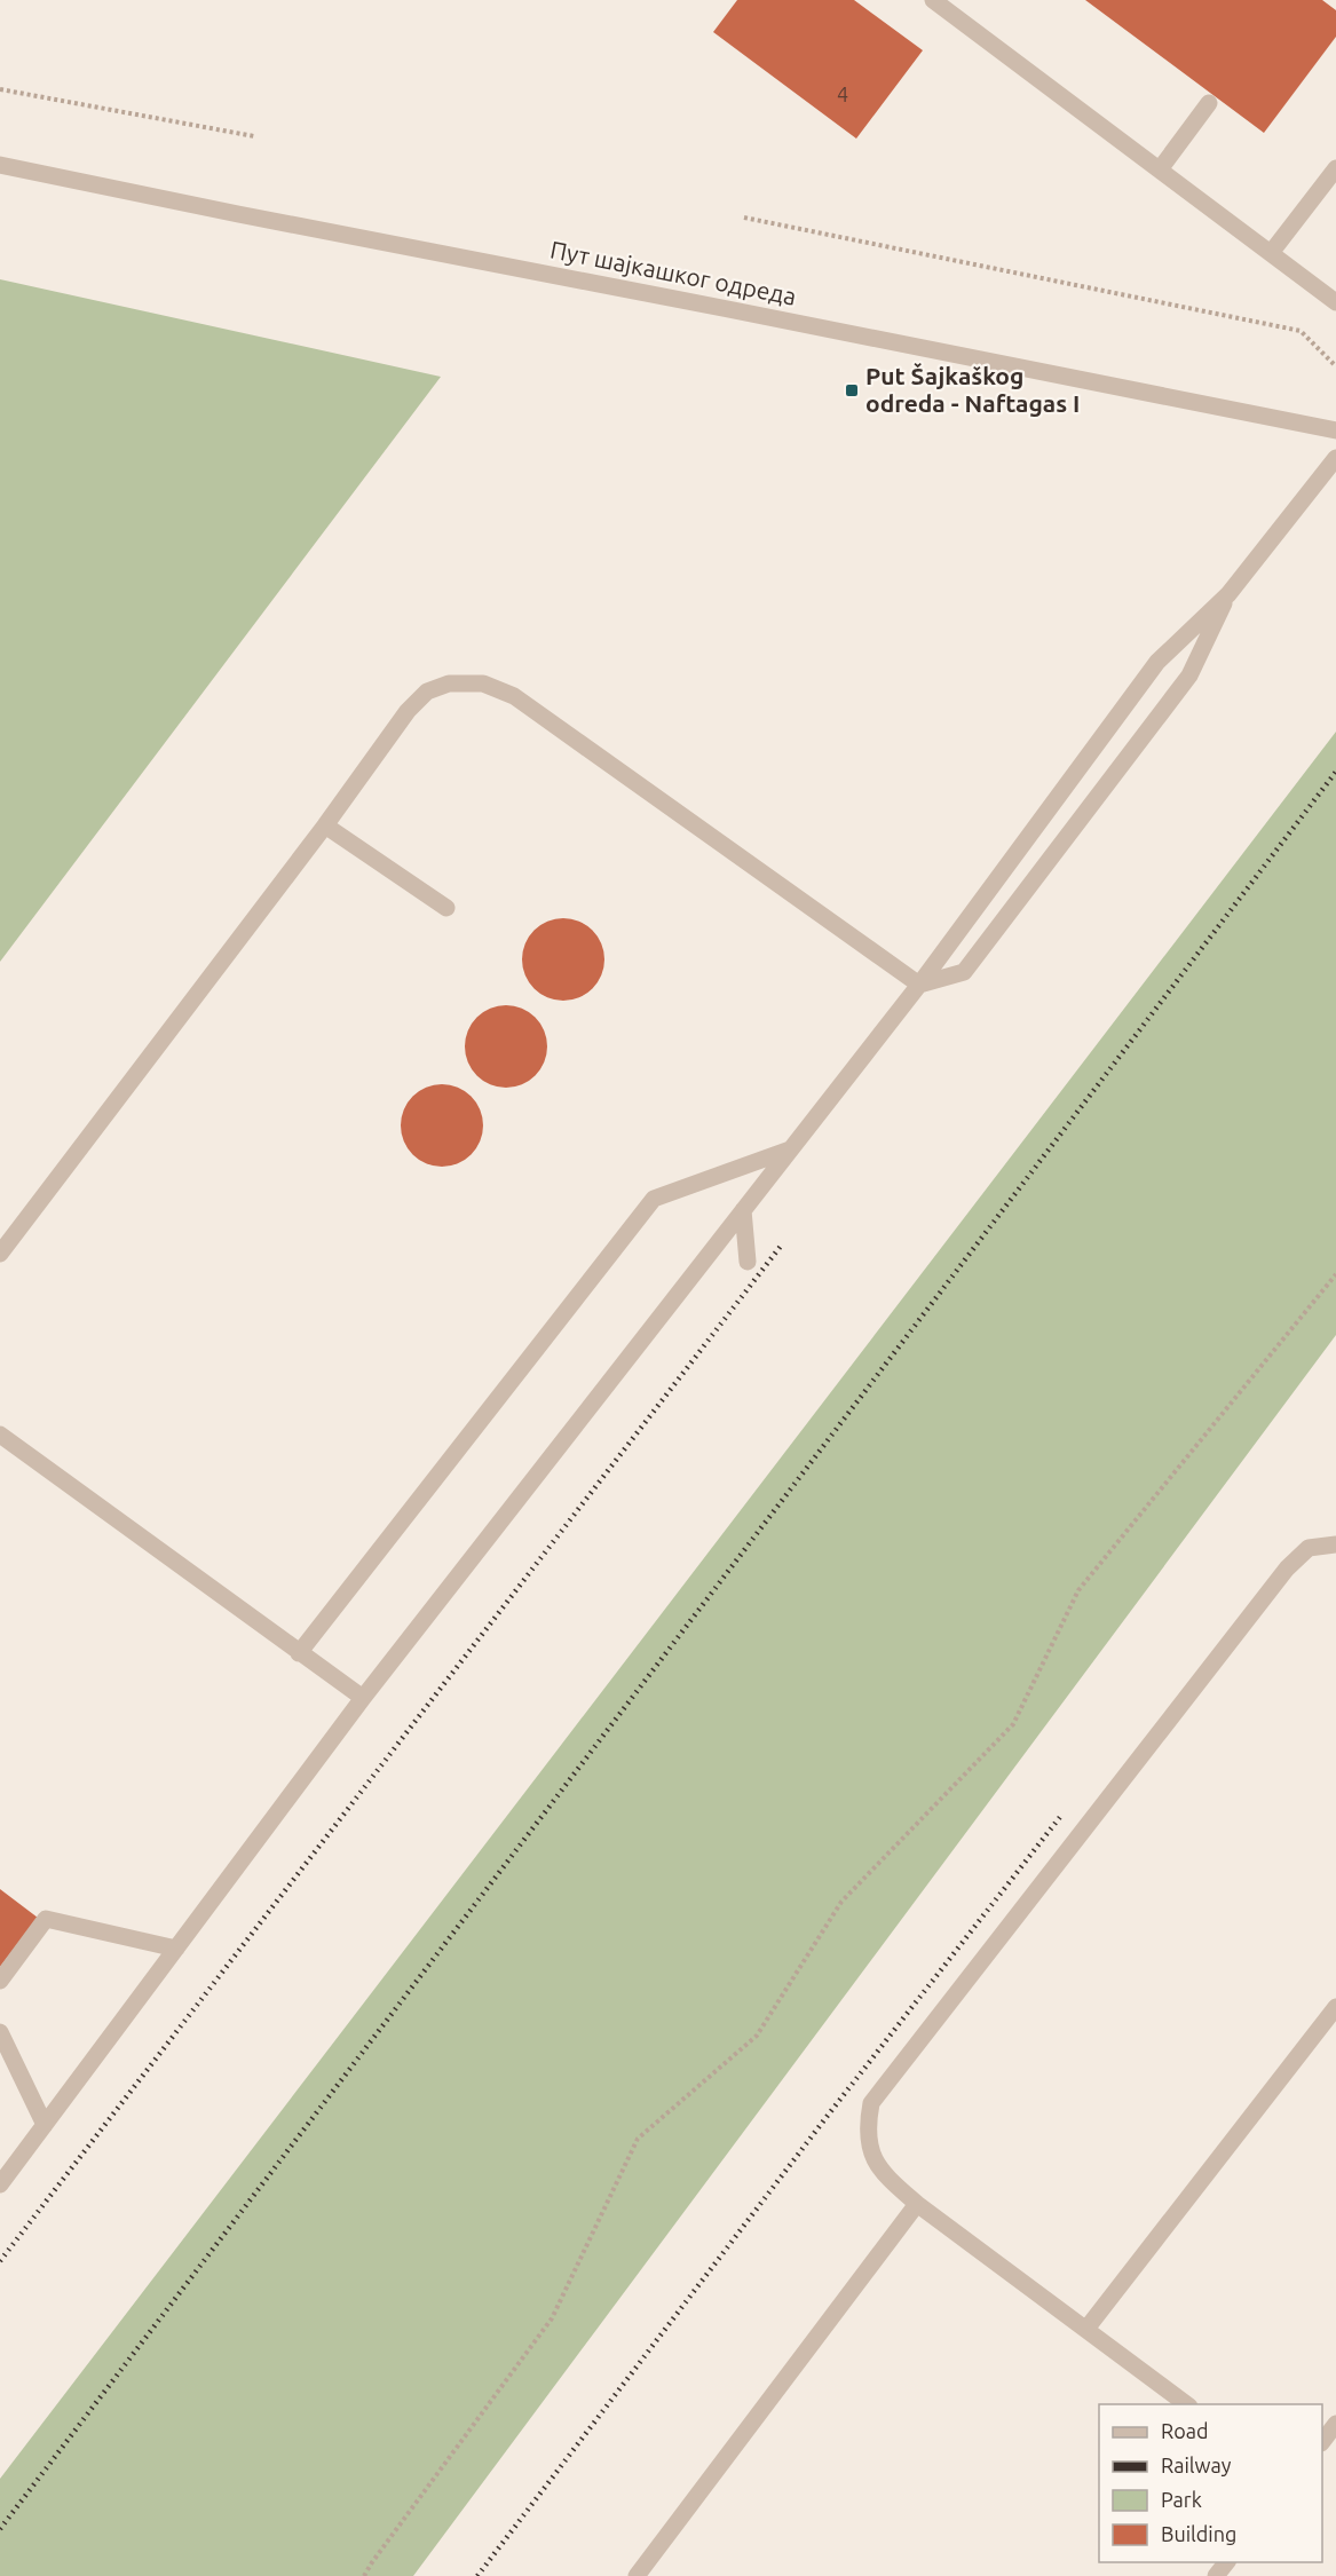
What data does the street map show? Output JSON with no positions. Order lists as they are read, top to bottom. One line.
{"streets":{"street":["Пут шајкашког одреда"]},"places":{"transit":["Put Šajkaškog odreda - Naftagas I"]},"house_numbers":["4"],"legend":["Road","Railway","Park","Building"]}
